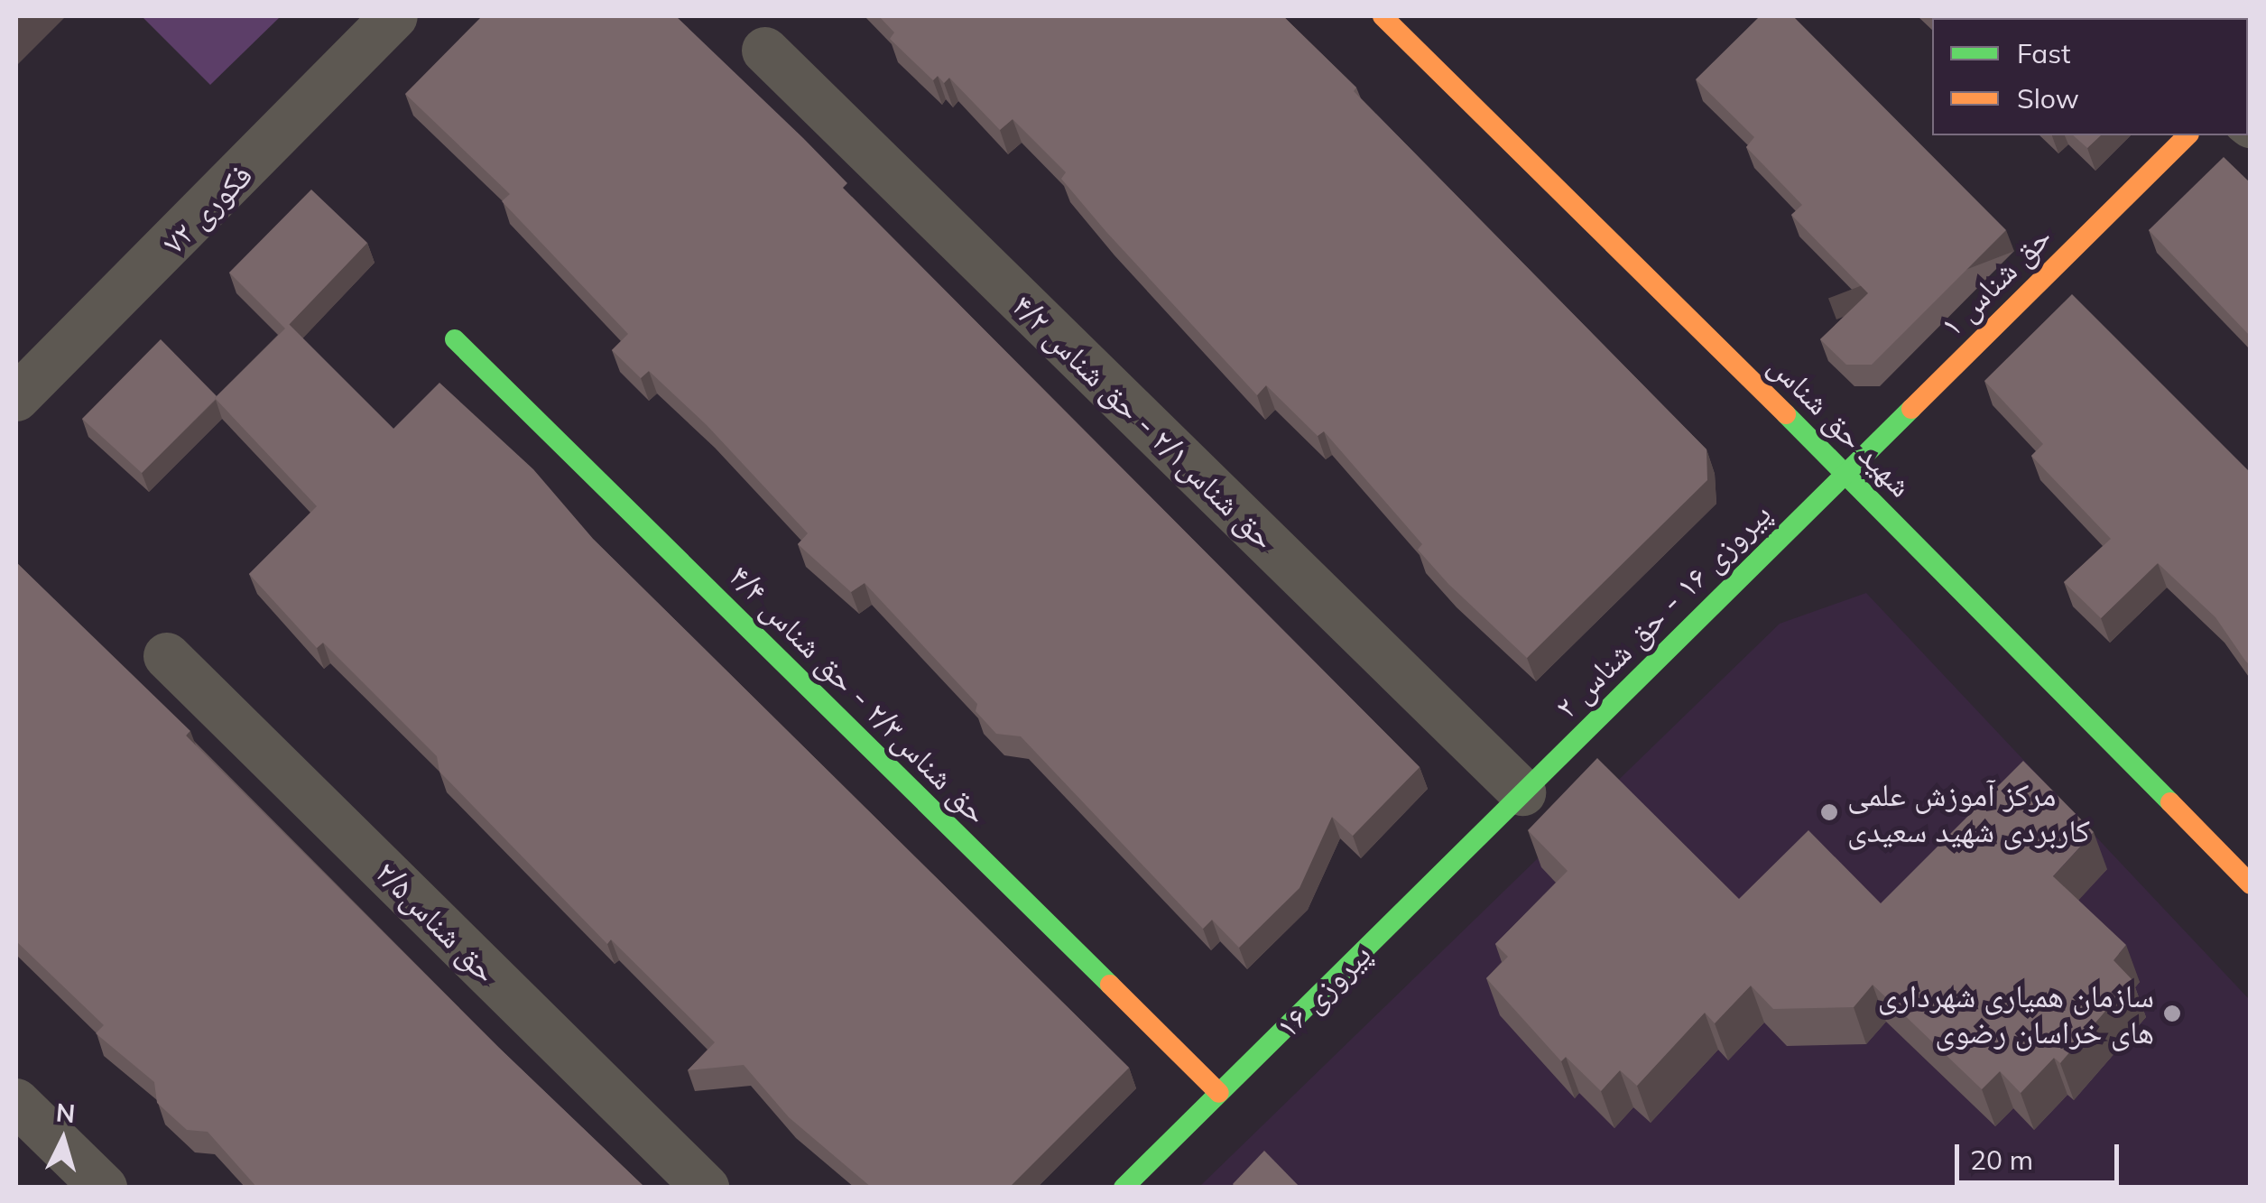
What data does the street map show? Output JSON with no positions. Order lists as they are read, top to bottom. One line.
{"streets":{"street":["فکوری ۷۲","حق شناس ۱","حق شناس۲/۱ - حق شناس ۴/۲","شهید حق شناس","پیروزی ۱۶ - حق شناس ۲","حق شناس۲/۳ - حق شناس ۴/۴","حق شناس۲/۵","پیروزی ۱۶"]},"crossings":[["حق شناس ۱","شهید حق شناس"],["حق شناس ۱","پیروزی ۱۶ - حق شناس ۲"],["حق شناس۲/۱ - حق شناس ۴/۲","پیروزی ۱۶ - حق شناس ۲"],["حق شناس۲/۱ - حق شناس ۴/۲","پیروزی ۱۶"],["شهید حق شناس","پیروزی ۱۶ - حق شناس ۲"],["پیروزی ۱۶ - حق شناس ۲","پیروزی ۱۶"],["حق شناس۲/۳ - حق شناس ۴/۴","پیروزی ۱۶"]],"places":["مرکز آموزش علمی کاربردی شهید سعیدی","سازمان همیاری شهرداری های خراسان رضوی"],"legend":["Fast","Slow"],"scale_bar":"20 m","north":"top"}
